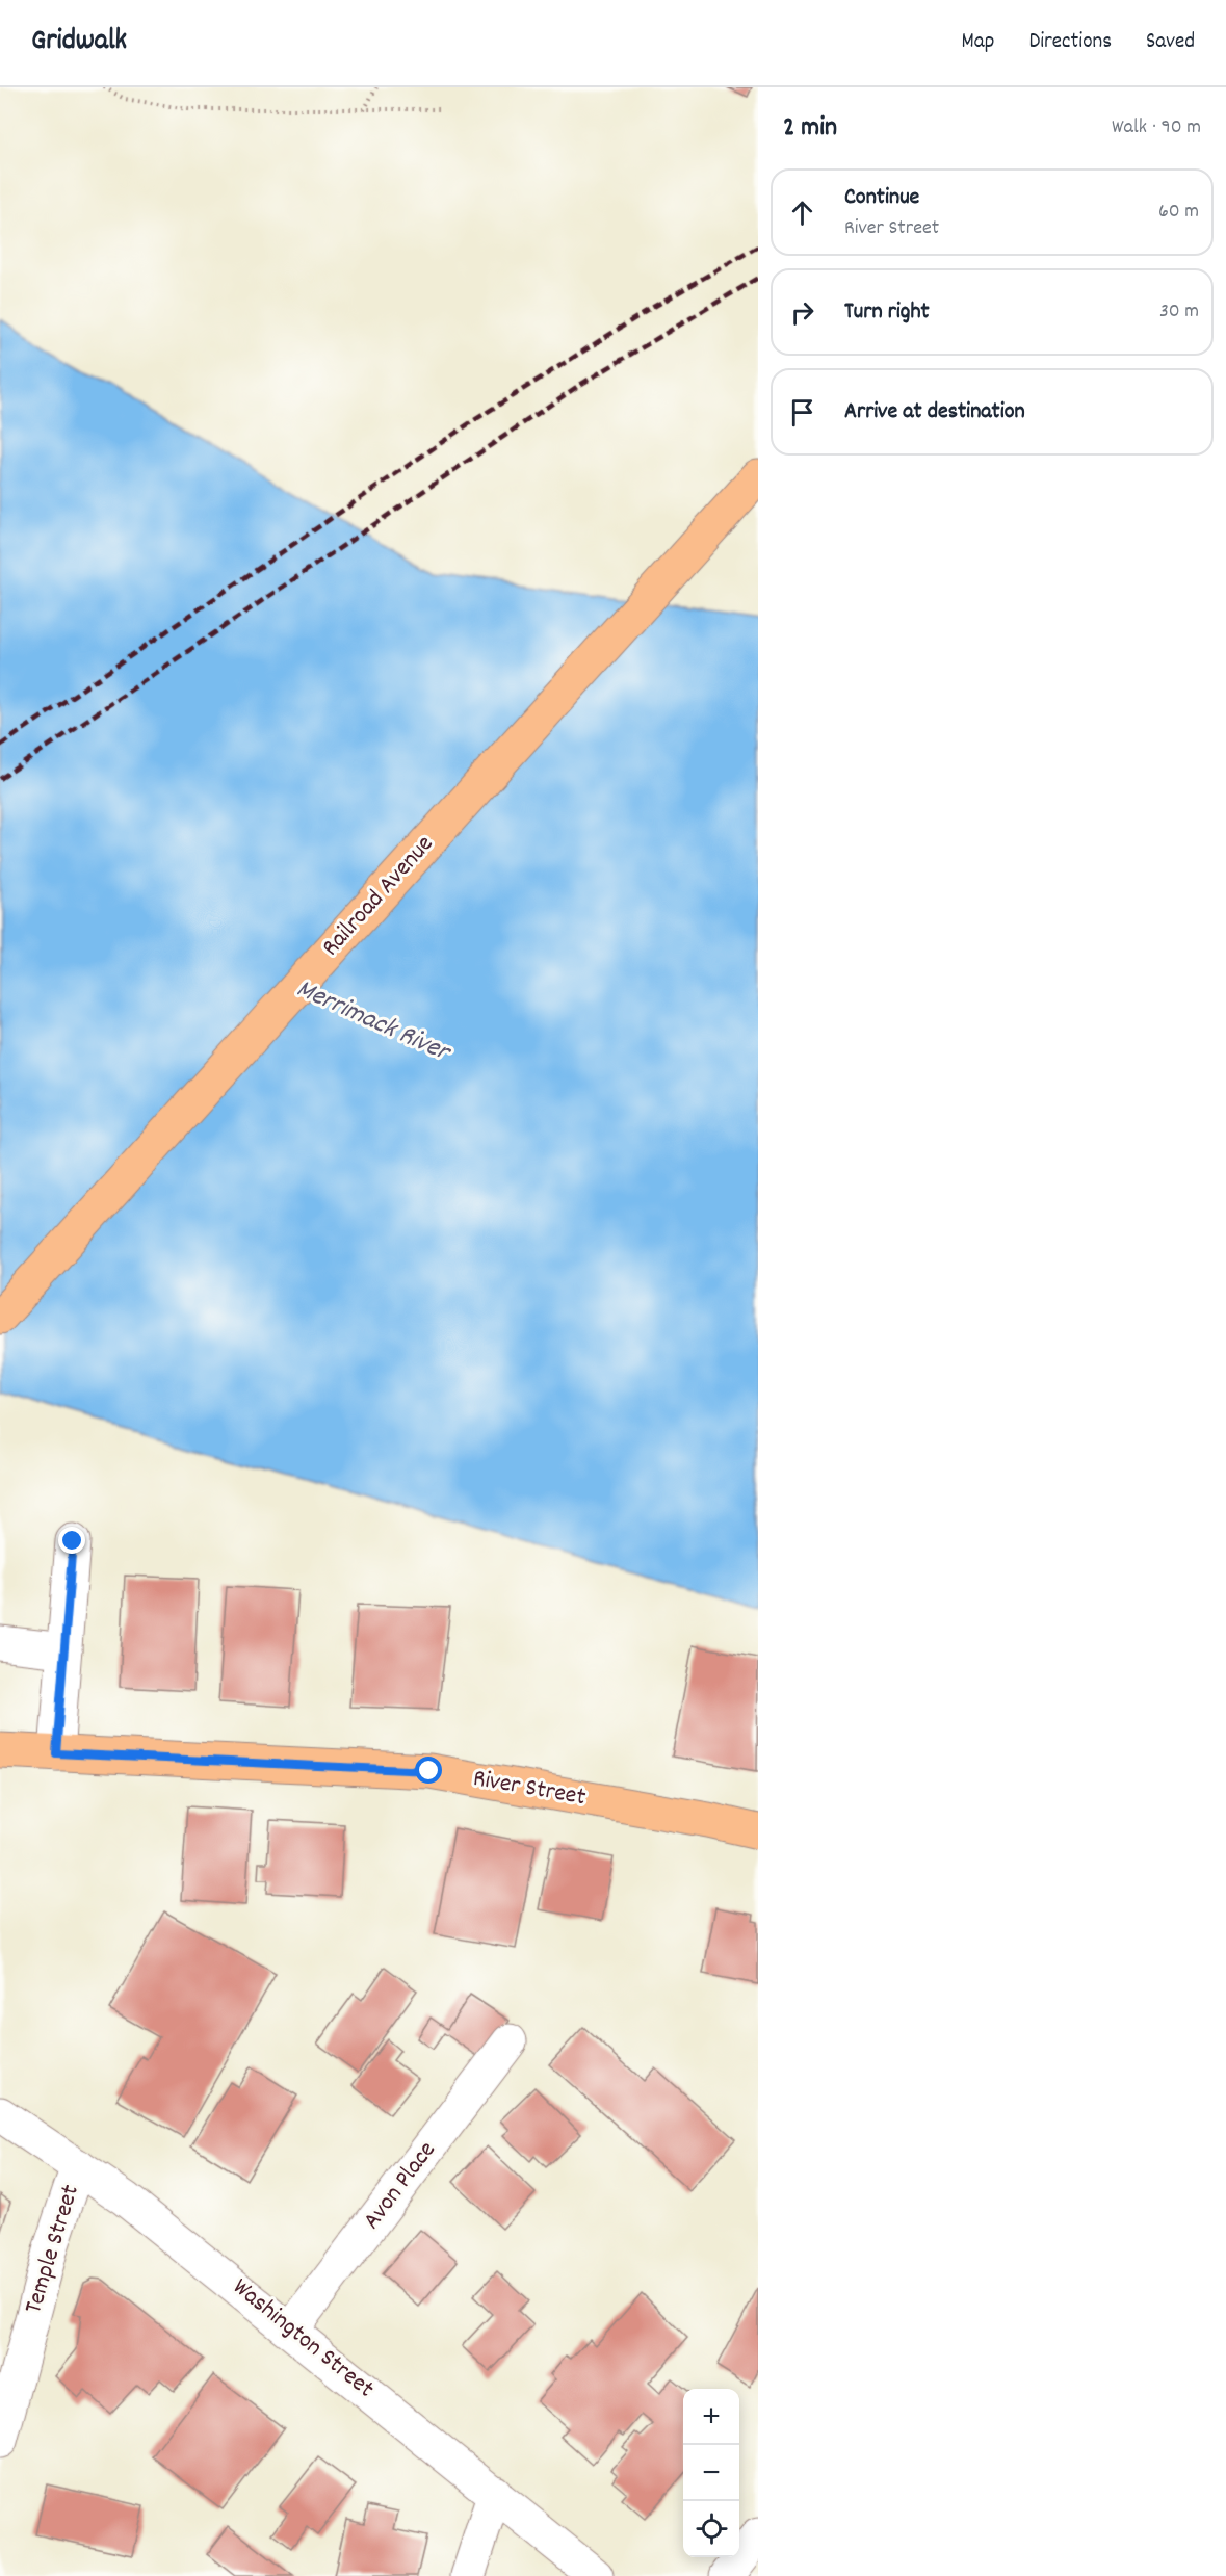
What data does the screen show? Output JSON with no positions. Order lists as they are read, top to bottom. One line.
{"streets":{"main road":["Railroad Avenue","River Street"],"street":["Avon Place","Temple Street","Washington Street"]},"crossings":[["Avon Place","Washington Street"],["Temple Street","Washington Street"]],"water":["Merrimack River"],"page":{"header":"Gridwalk","nav":["Map","Directions","Saved"],"heading":["2 min","Walk · 90 m"],"list":[["Continue","River Street","60 m"],["Turn right","30 m"],"Arrive at destination"],"map_buttons":["+","−"]}}
